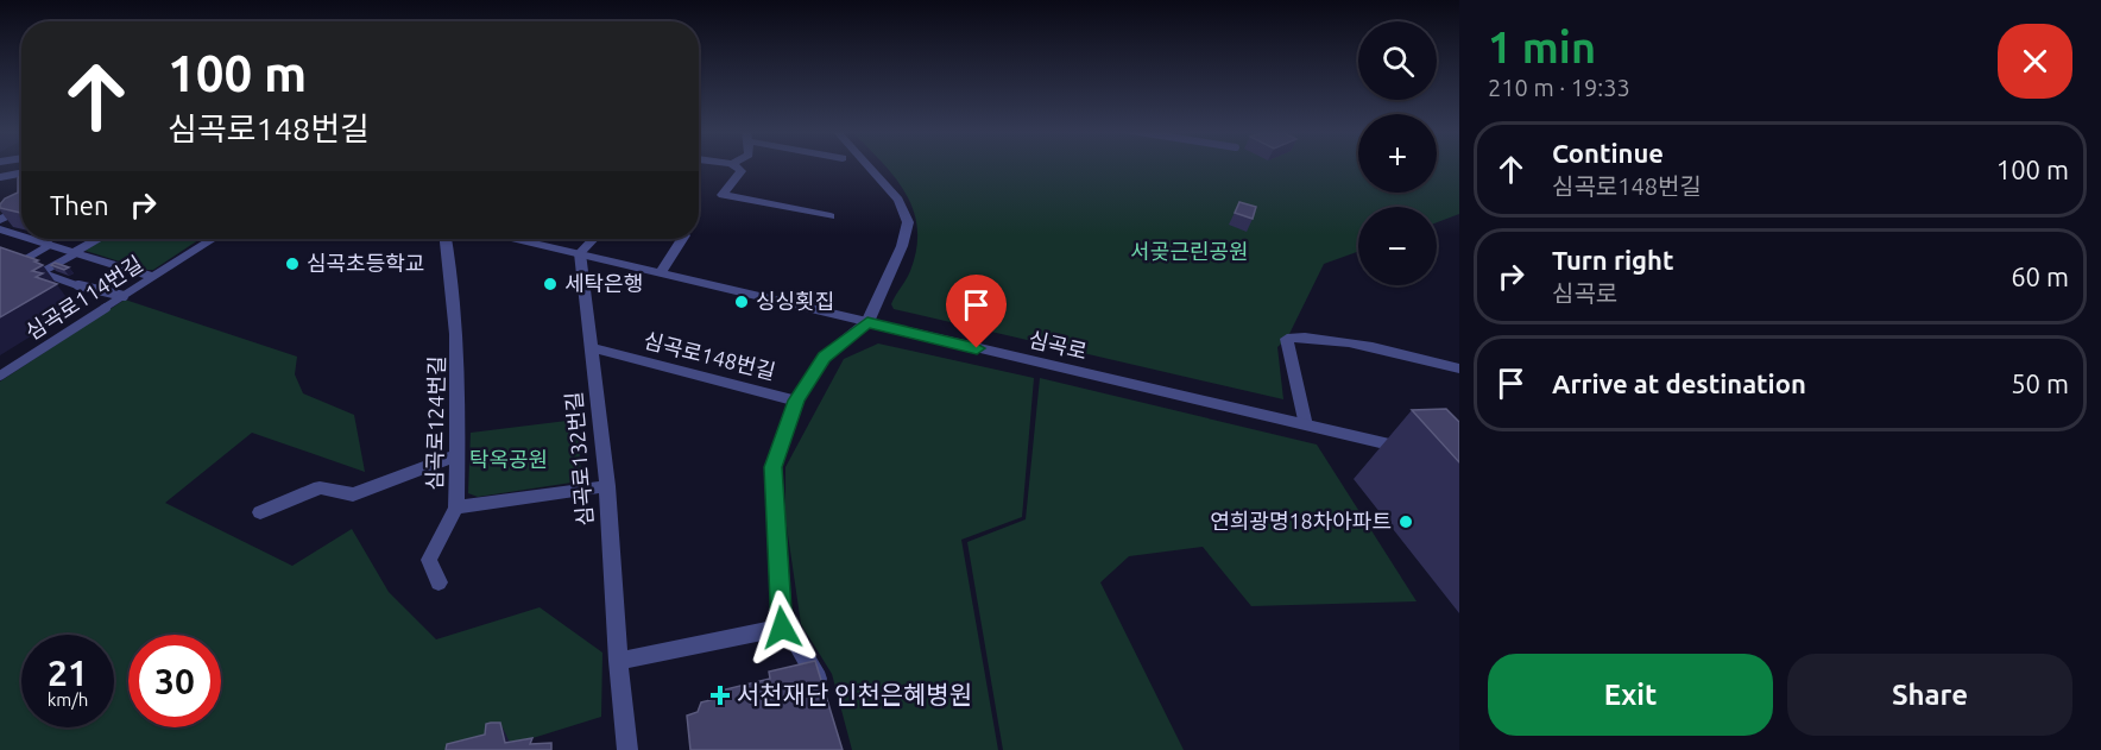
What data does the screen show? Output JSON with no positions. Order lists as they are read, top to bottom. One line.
{"streets":{"street":["심곡로114번길","심곡로","심곡로148번길","심곡로124번길","심곡로132번길"]},"crossings":[["심곡로","심곡로148번길"],["심곡로","심곡로132번길"],["심곡로148번길","심곡로132번길"],["심곡로124번길","심곡로132번길"]],"parks":["서곶근린공원","탁옥공원"],"places":{"other":["심곡초등학교","세탁은행","싱싱횟집","연희광명18차아파트"],"health":["서천재단 인천은혜병원"]},"page":{"heading":["1 min","210 m · 19:33"],"map_buttons":["+","−"],"turn":["100 m","심곡로148번길"],"list":[{"name":"Continue","note":"심곡로148번길","value":"100 m"},{"name":"Turn right","note":"심곡로","value":"60 m"},{"name":"Arrive at destination","value":"50 m"}],"then":"Then","speed":"21 km/h","limit":"30","buttons":["Exit","Share"]}}
